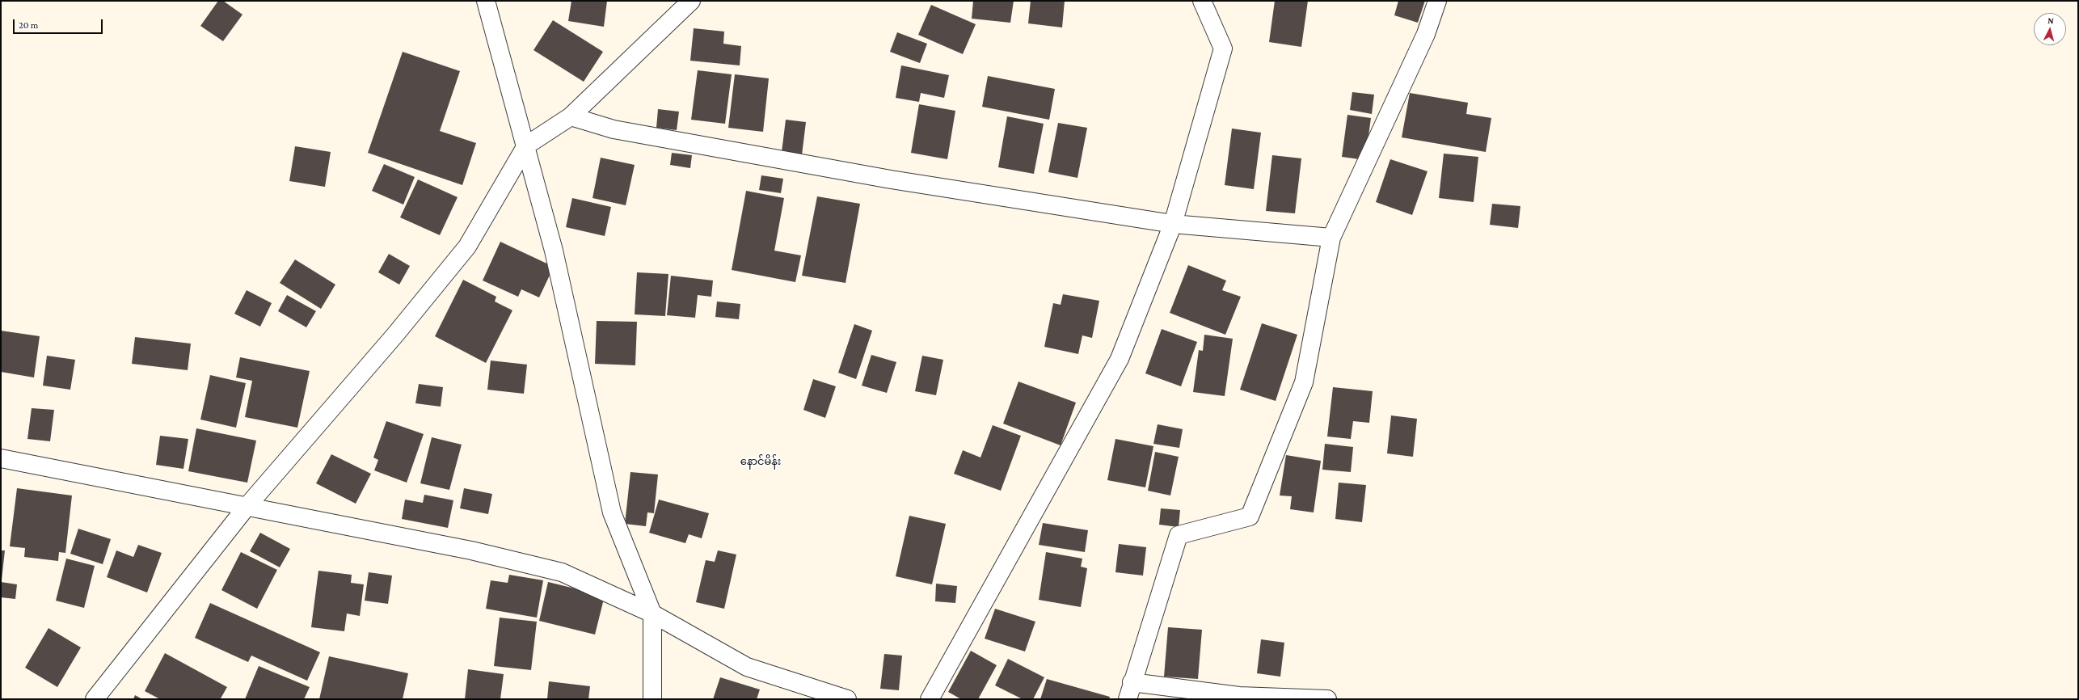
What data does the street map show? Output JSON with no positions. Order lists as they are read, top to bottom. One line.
{"districts":["နောင်မိန်း"],"scale_bar":"20 m","north":"top"}
